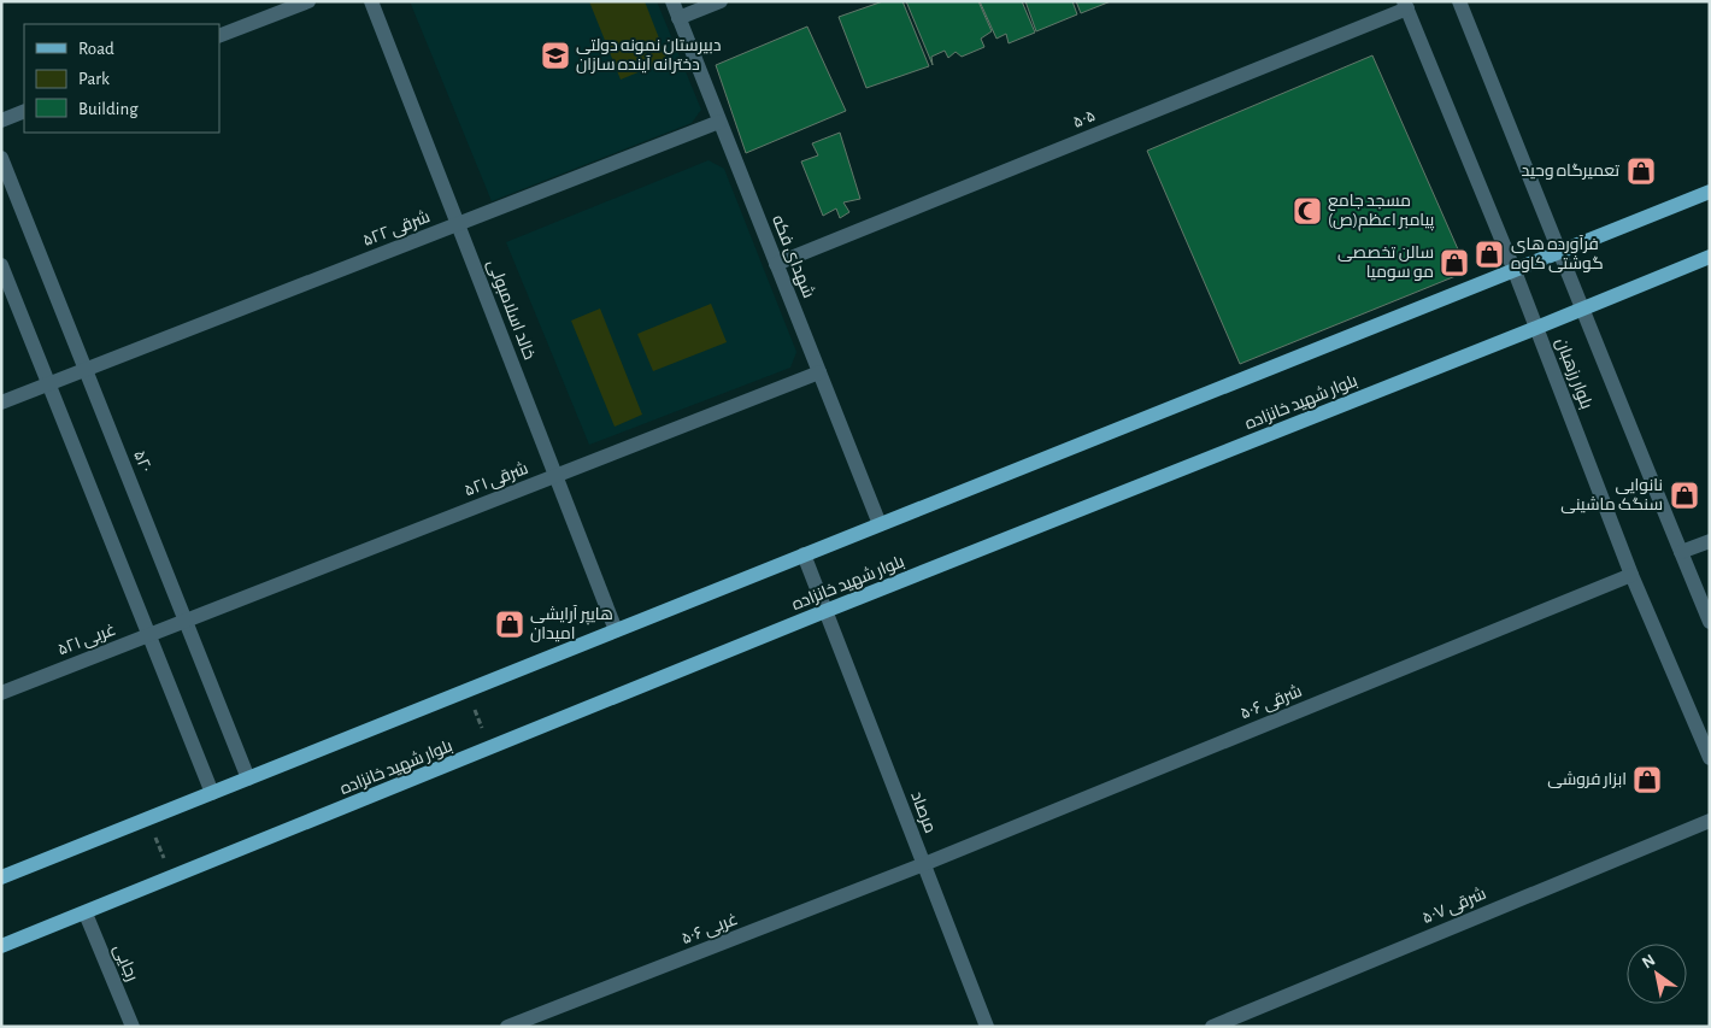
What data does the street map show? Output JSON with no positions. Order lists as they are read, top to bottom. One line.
{"streets":{"main road":["بلوار شهید خانزاده"],"street":["۵۰۵","۵۲۲ شرقی","شهدای فکه","خالد اسلامبولی","بلوار رزهبان","۵۲۰","۵۲۱ شرقی","۵۲۱ غربی","۵۰۶ شرقی","مرصاد","۵۰۷ شرقی","۵۰۶ غربی","رجایی"]},"crossings":[["۵۰۵","شهدای فکه"],["۵۰۵","بلوار رزهبان"],["۵۲۲ شرقی","شهدای فکه"],["۵۲۲ شرقی","خالد اسلامبولی"],["۵۲۲ شرقی","۵۲۰"],["شهدای فکه","۵۲۱ شرقی"],["خالد اسلامبولی","۵۲۱ شرقی"],["بلوار رزهبان","بلوار شهید خانزاده"],["بلوار رزهبان","۵۰۶ شرقی"],["بلوار شهید خانزاده","مرصاد"],["بلوار شهید خانزاده","رجایی"],["۵۲۰","۵۲۱ شرقی"],["۵۲۰","۵۲۱ غربی"],["۵۲۱ شرقی","۵۲۱ غربی"],["۵۰۶ شرقی","مرصاد"],["۵۰۶ شرقی","۵۰۶ غربی"],["مرصاد","۵۰۶ غربی"]],"places":{"school or university":["دبیرستان نمونه دولتی دخترانه آینده سازان"],"shop":["تعمیرگاه وحید","فرآورده های گوشتی کاوه","سالن تخصصی مو سومیا","نانوایی سنگک ماشینی","هایپر آرایشی امیدان","ابزار فروشی"],"mosque":["مسجد جامع پیامبر اعظم(ص)"]},"legend":["Road","Park","Building"],"north":"top left"}
